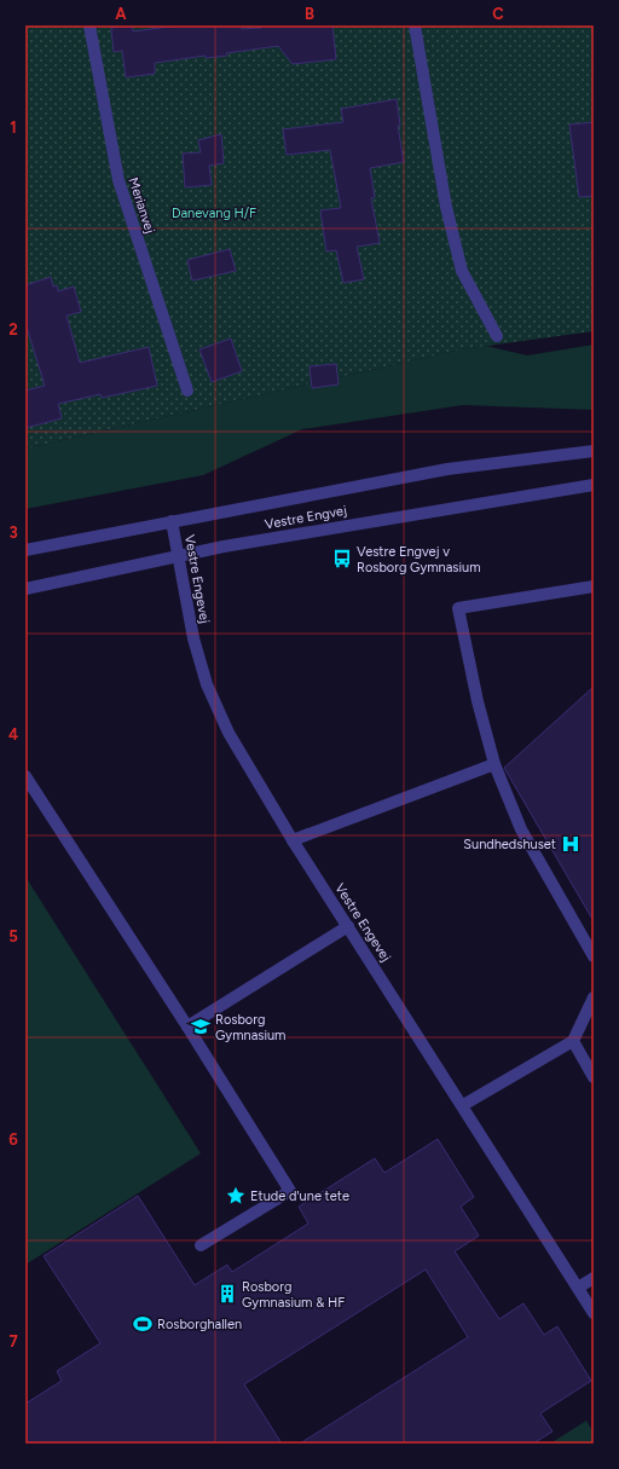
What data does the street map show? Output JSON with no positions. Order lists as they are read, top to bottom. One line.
{"streets":{"street":["Merianvej","Vestre Engvej","Vestre Engevej"]},"crossings":[["Vestre Engvej","Vestre Engevej"]],"parks":["Danevang H/F"],"places":{"bus stop":["Vestre Engvej v Rosborg Gymnasium"],"hospital":["Sundhedshuset"],"school or university":["Rosborg Gymnasium"],"place":["Etude d'une tete"],"building":["Rosborg Gymnasium & HF"],"sports":["Rosborghallen"]},"grid":{"columns":["A","B","C"],"rows":["1","2","3","4","5","6","7"]}}
